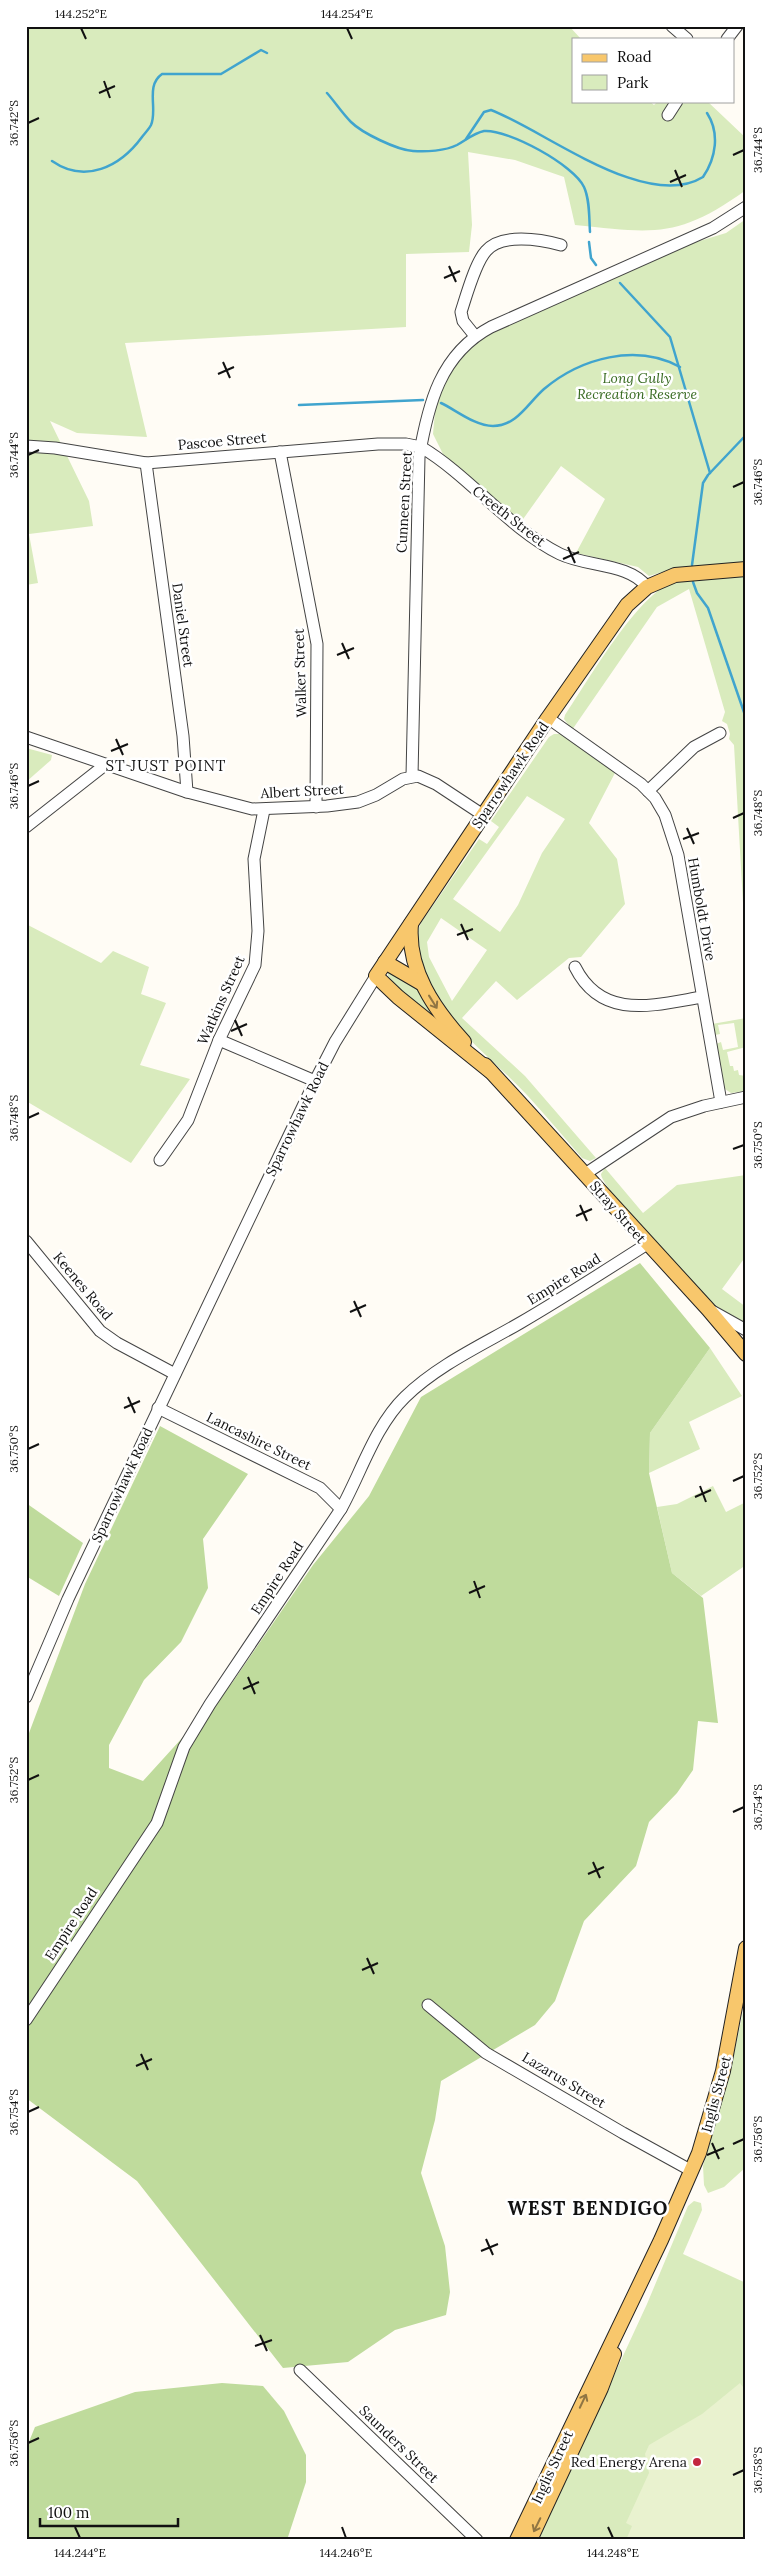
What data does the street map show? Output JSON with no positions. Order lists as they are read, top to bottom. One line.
{"streets":{"main road":["Sparrowhawk Road","Stray Street","Inglis Street"],"street":["Pascoe Street","Cunneen Street","Creeth Street","Daniel Street","Walker Street","Albert Street","Humboldt Drive","Watkins Street","Empire Road","Keenes Road","Lancashire Street","Lazarus Street","Saunders Street"]},"crossings":[["Pascoe Street","Cunneen Street"],["Pascoe Street","Creeth Street"],["Pascoe Street","Daniel Street"],["Pascoe Street","Walker Street"],["Cunneen Street","Creeth Street"],["Cunneen Street","Albert Street"],["Creeth Street","Sparrowhawk Road"],["Daniel Street","Albert Street"],["Walker Street","Albert Street"],["Sparrowhawk Road","Humboldt Drive"],["Sparrowhawk Road","Stray Street"],["Sparrowhawk Road","Keenes Road"],["Sparrowhawk Road","Lancashire Street"],["Albert Street","Watkins Street"],["Stray Street","Empire Road"],["Empire Road","Lancashire Street"],["Lazarus Street","Inglis Street"]],"districts":["ST JUST POINT","WEST BENDIGO"],"parks":["Long Gully Recreation Reserve"],"places":["Red Energy Arena"],"legend":["Road","Park"],"scale_bar":"100 m","coordinates":["144.252°E","144.254°E","36.742°S","36.744°S","36.746°S","36.748°S","36.750°S","36.752°S","36.754°S","36.756°S","36.758°S","144.244°E","144.246°E","144.248°E"]}
